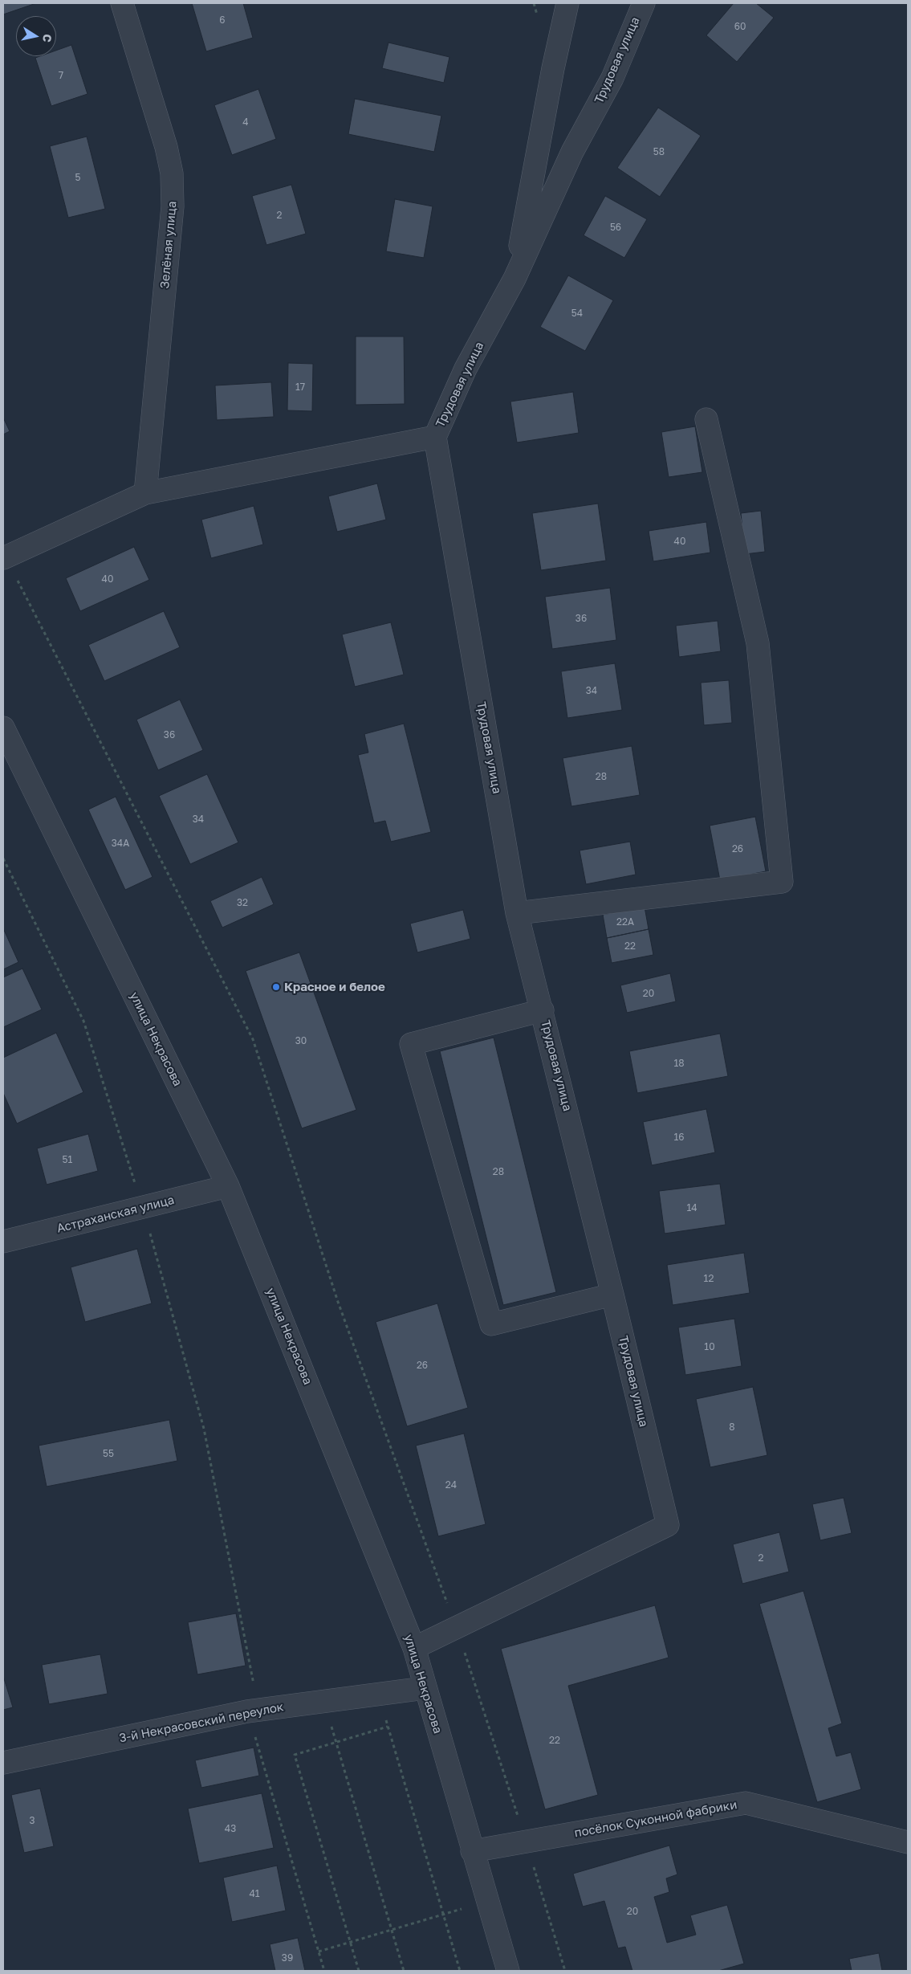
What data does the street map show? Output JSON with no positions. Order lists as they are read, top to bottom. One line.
{"streets":{"street":["Трудовая улица","Зелёная улица","улица Некрасова","Астраханская улица","3-й Некрасовский переулок","посёлок Суконной фабрики"]},"crossings":[["улица Некрасова","Астраханская улица"],["улица Некрасова","3-й Некрасовский переулок"],["улица Некрасова","посёлок Суконной фабрики"]],"places":["Красное и белое"],"house_numbers":["6","60","7","4","58","5","2","56","54","17","40","40","36","34","36","28","34","34А","26","32","22А","22","20","30","18","16","51","28","14","12","10","26","8","55","24","2","22","3","43","41","20","39"],"north":"right"}
